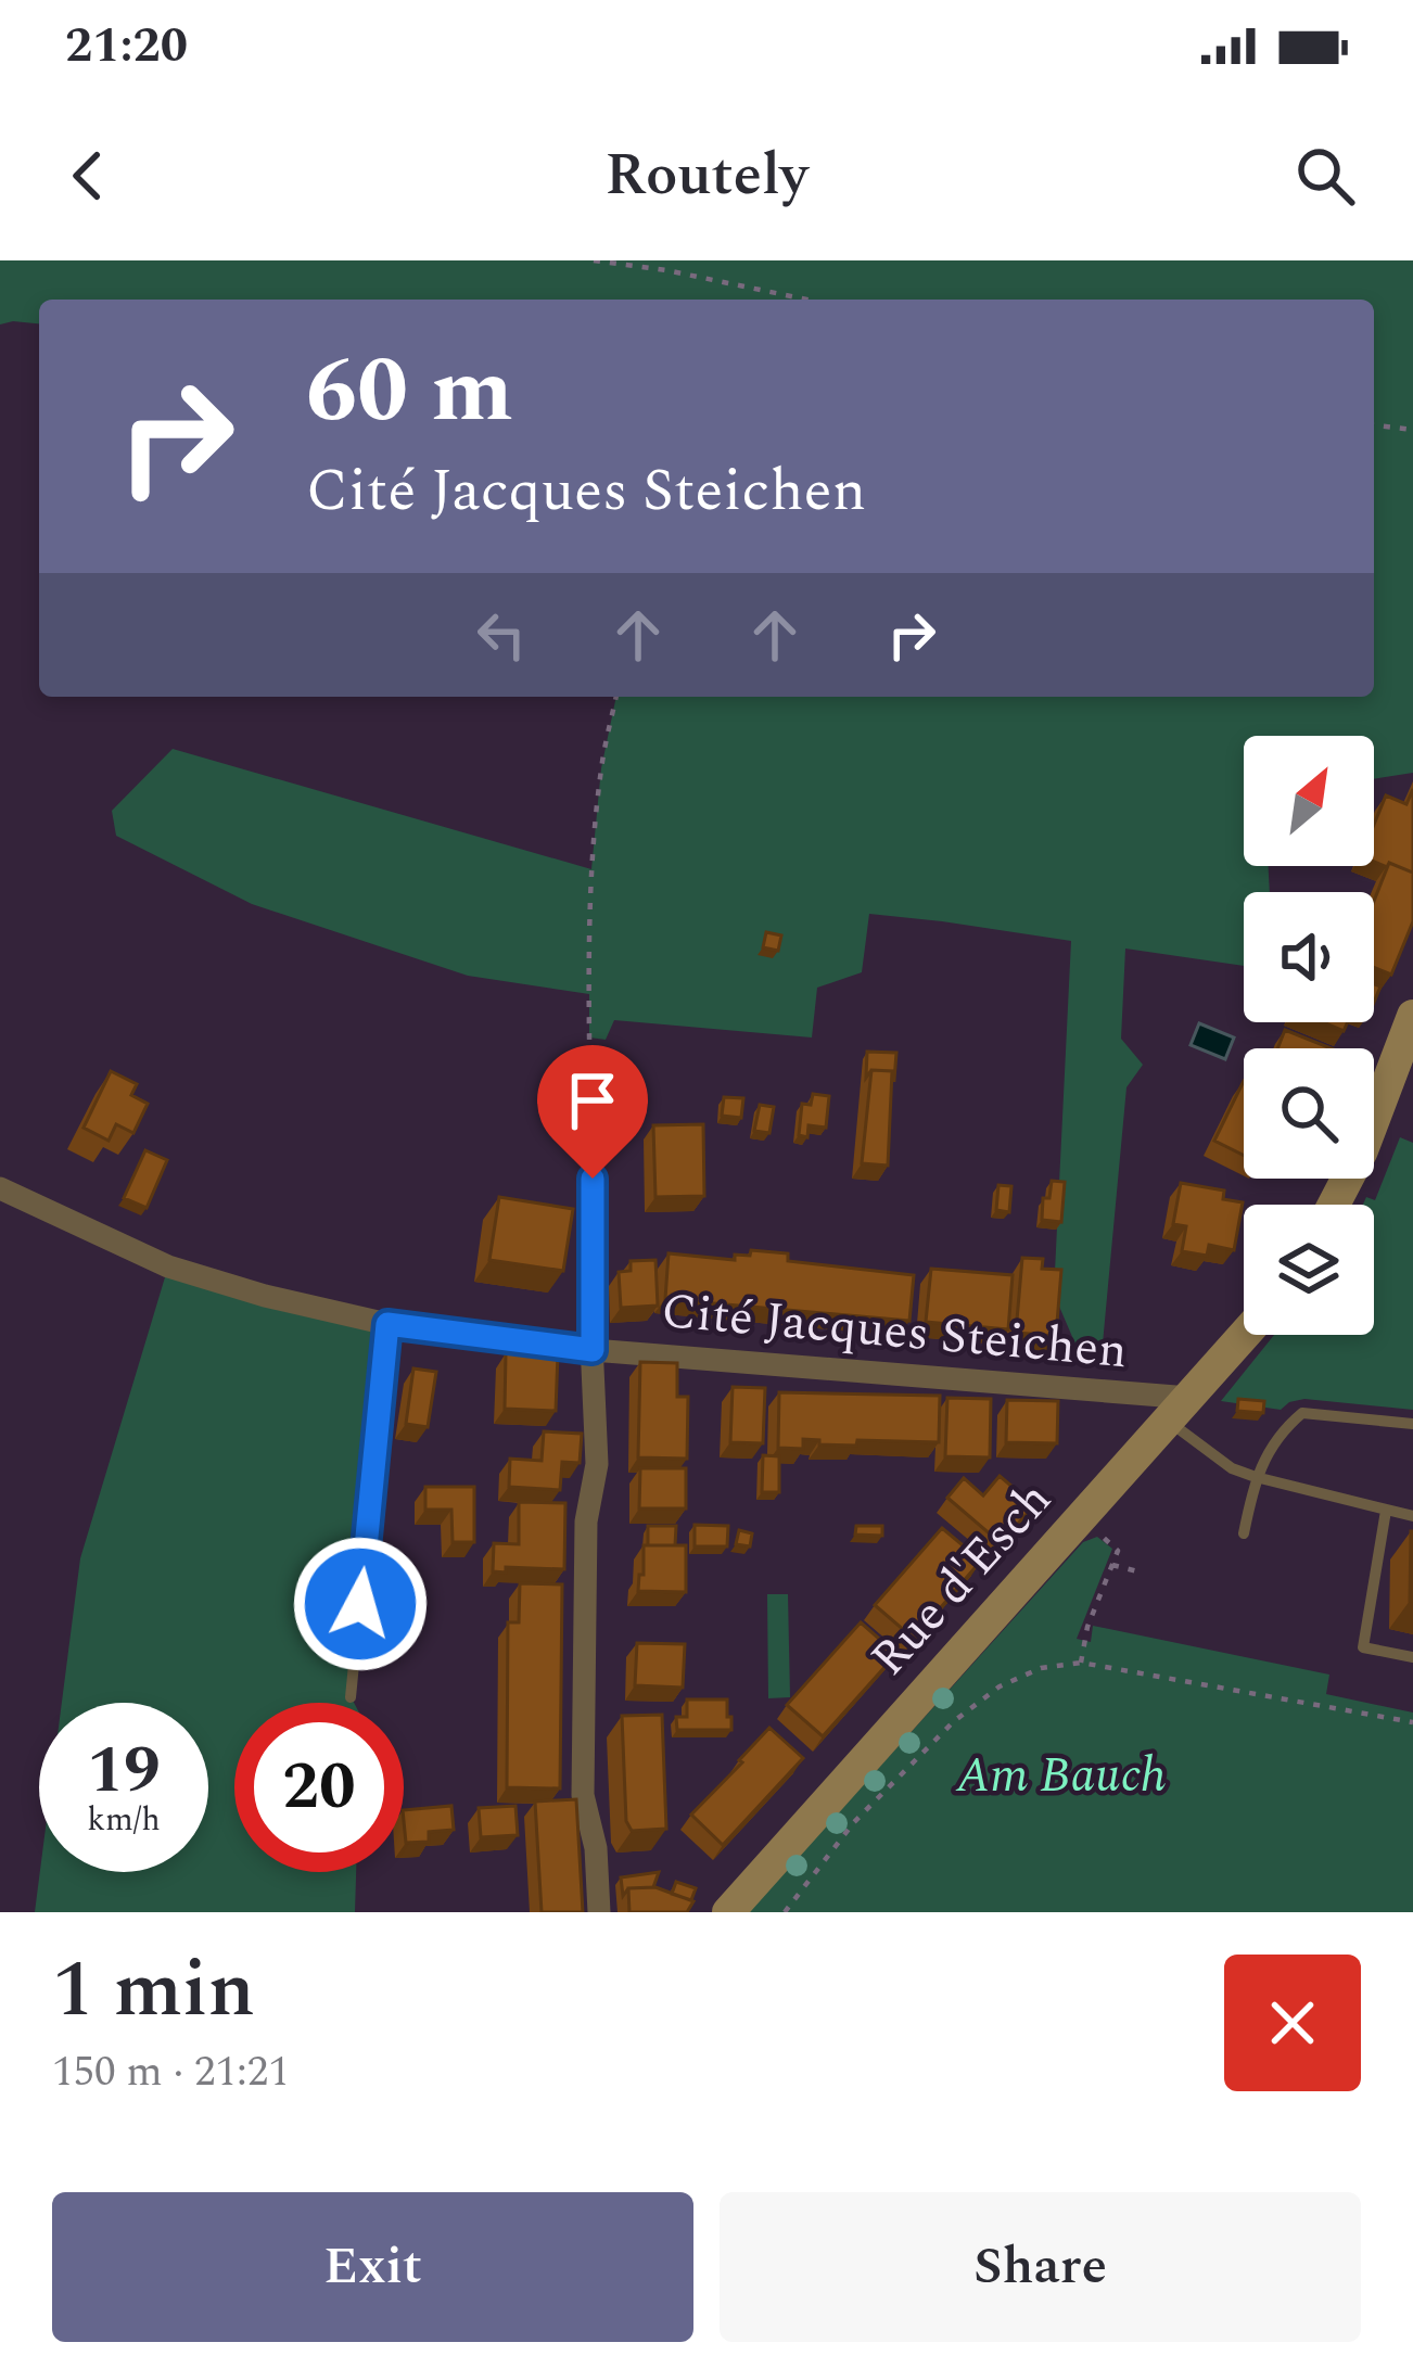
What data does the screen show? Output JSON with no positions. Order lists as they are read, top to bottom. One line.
{"streets":{"main road":["Rue d'Esch"],"street":["Cité Jacques Steichen"]},"crossings":[["Cité Jacques Steichen","Rue d'Esch"]],"parks":["Am Bauch"],"north":"top right","page":{"status":"21:20","header":"Routely","turn":["60 m","Cité Jacques Steichen"],"speed":"19 km/h","limit":"20","heading":["1 min","150 m · 21:21"],"buttons":["Exit","Share"]}}
